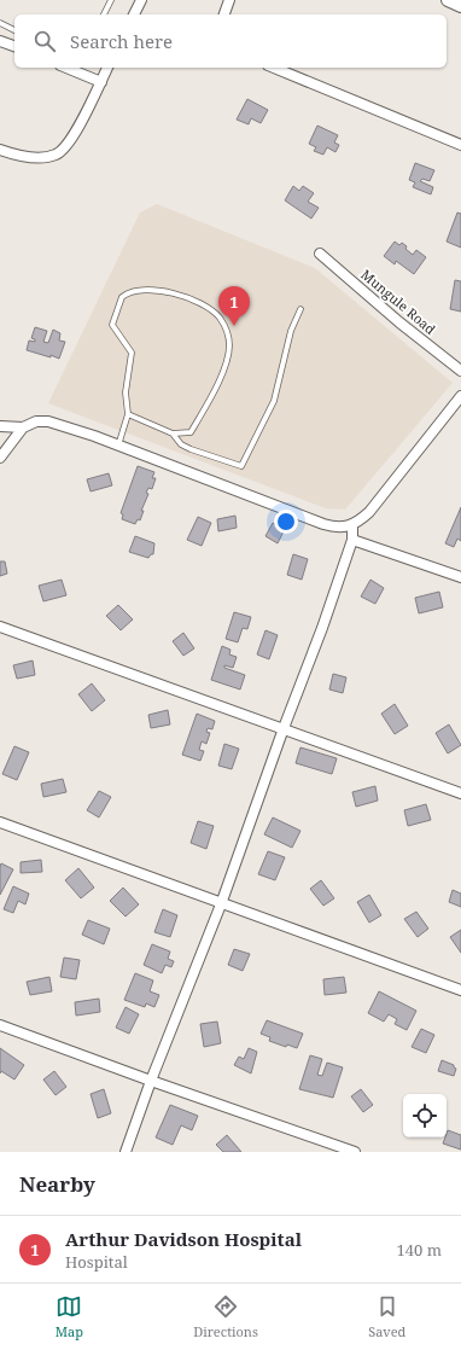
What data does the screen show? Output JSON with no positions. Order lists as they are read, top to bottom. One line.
{"streets":{"street":["Mungule Road"]},"page":{"search":"Search here","pins":"1","heading":"Nearby","list":[{"mark":"1","name":"Arthur Davidson Hospital","note":"Hospital","value":"140 m"}],"nav":["Map","Directions","Saved"]}}
